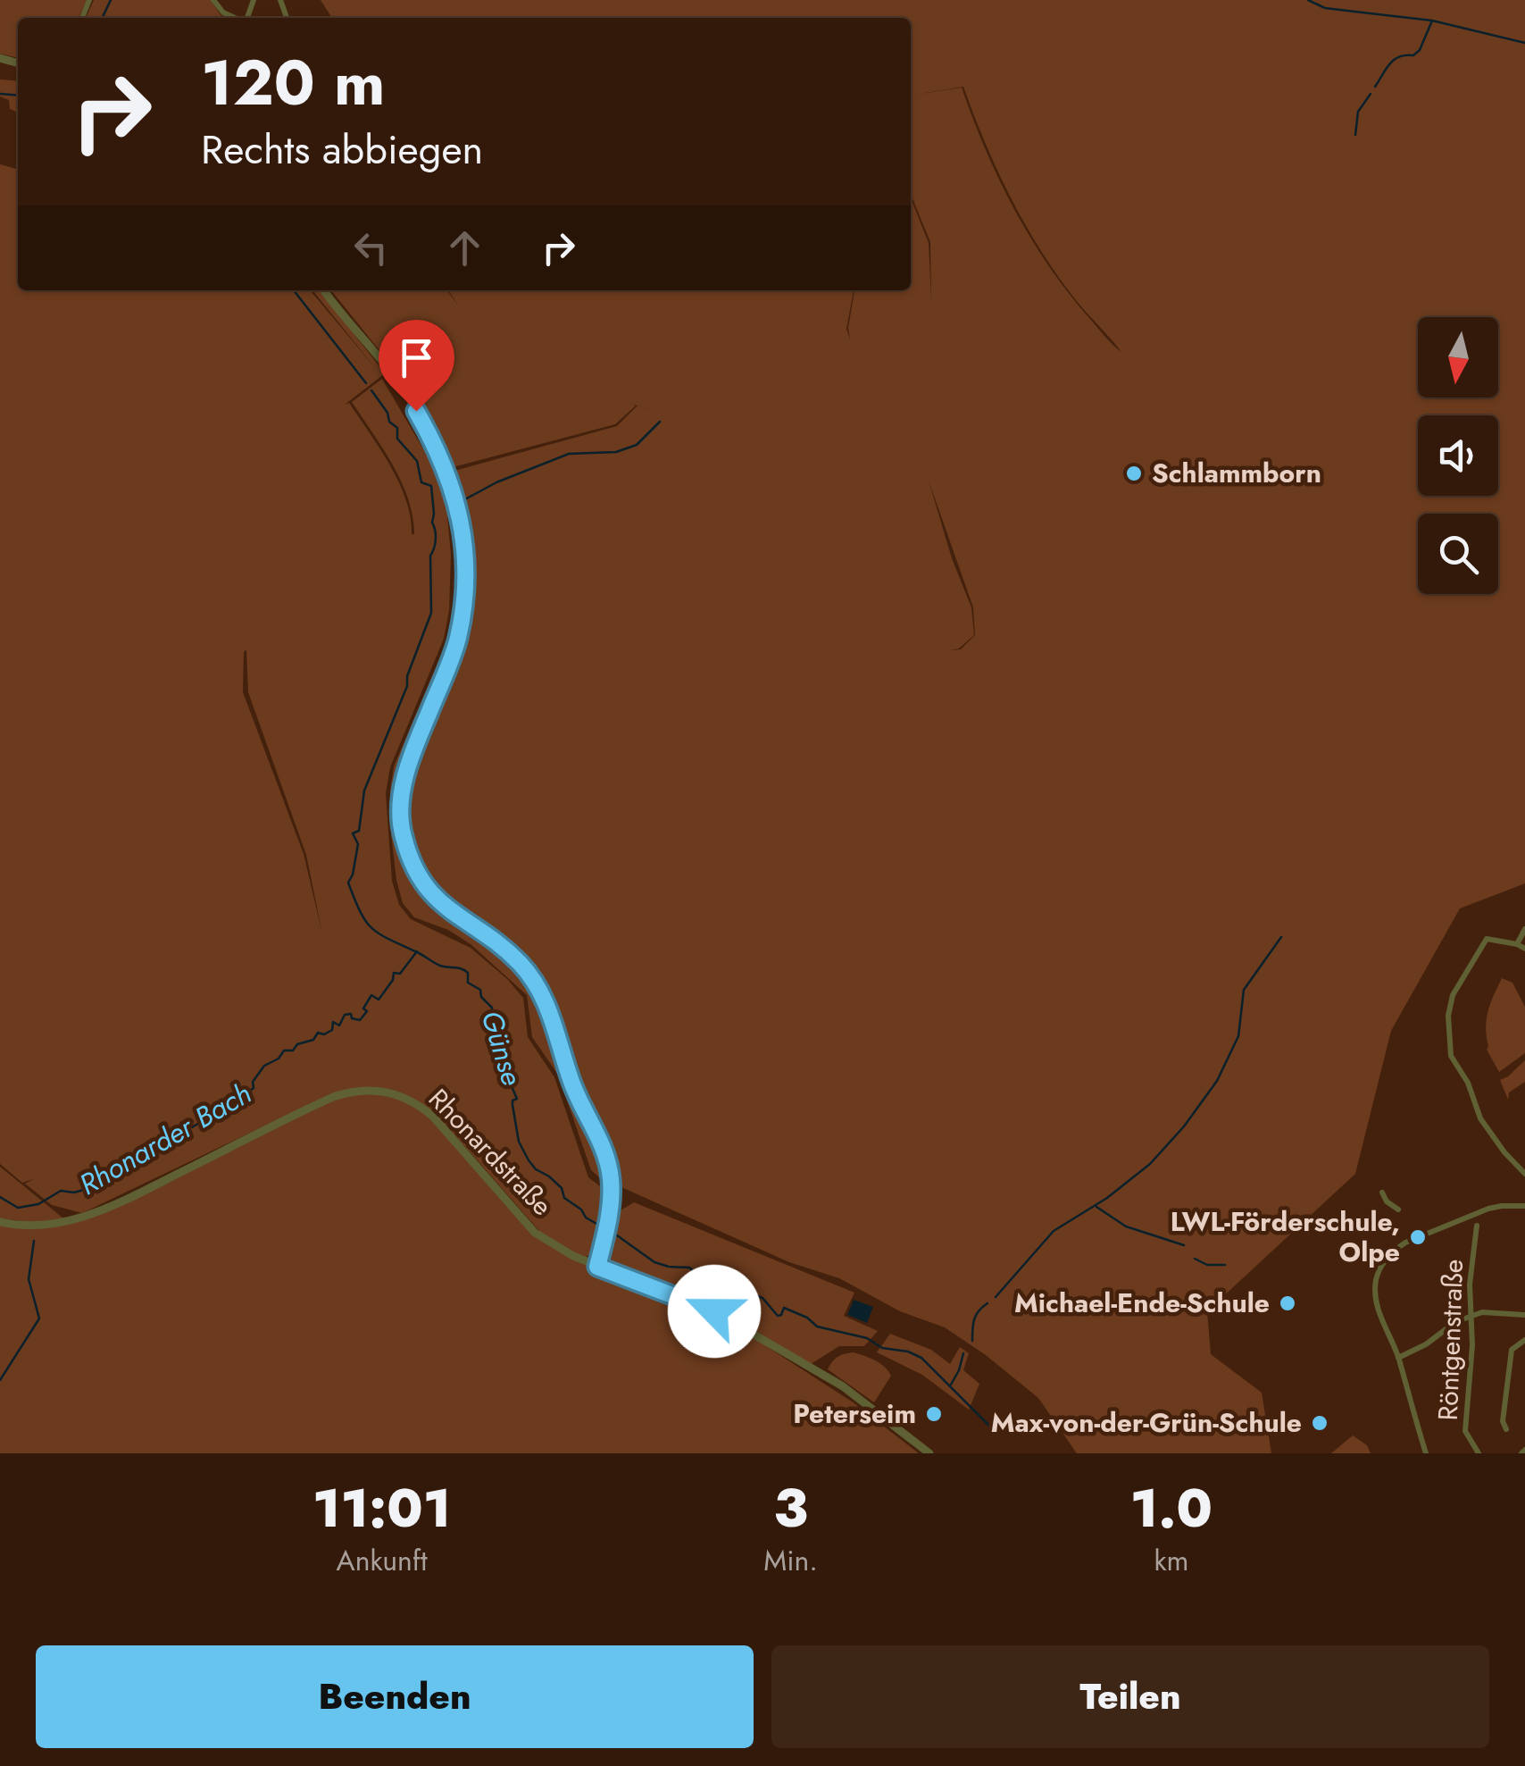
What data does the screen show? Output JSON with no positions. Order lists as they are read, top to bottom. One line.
{"streets":{"street":["Rhonardstraße","Röntgenstraße"]},"water":["Günse","Rhonarder Bach"],"places":["Schlammborn","LWL-Förderschule, Olpe","Michael-Ende-Schule","Peterseim","Max-von-der-Grün-Schule"],"north":"bottom","page":{"turn":["120 m","Rechts abbiegen"],"eta":["11:01","Ankunft","3","Min.","1.0","km"],"buttons":["Beenden","Teilen"]}}
